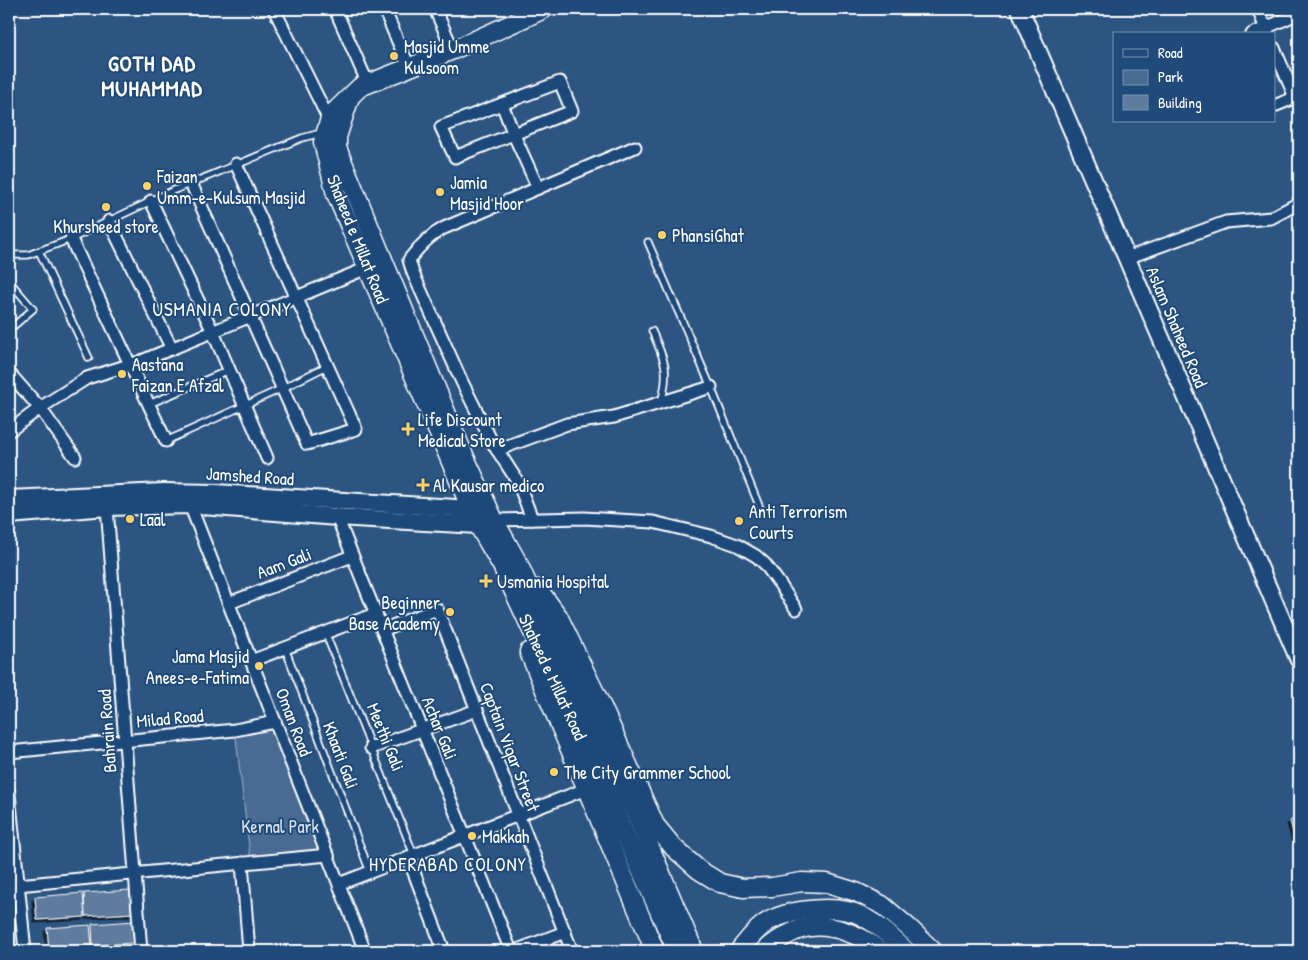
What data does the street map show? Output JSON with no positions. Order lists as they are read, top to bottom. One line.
{"streets":{"main road":["Shaheed e Millat Road","Aslam Shaheed Road","Jamshed Road"],"street":["Aam Gali","Milad Road","Oman Road","Achar Gali","Bahrain Road","Meethi Gali","Captain Viqar Street"],"lane":["Khaati Gali"]},"crossings":[["Shaheed e Millat Road","Jamshed Road"],["Jamshed Road","Oman Road"],["Jamshed Road","Achar Gali"],["Jamshed Road","Bahrain Road"],["Aam Gali","Oman Road"],["Aam Gali","Achar Gali"],["Milad Road","Oman Road"],["Milad Road","Bahrain Road"],["Achar Gali","Captain Viqar Street"]],"districts":["GOTH DAD MUHAMMAD","USMANIA COLONY","HYDERABAD COLONY"],"parks":["Kernal Park"],"places":{"other":["Masjid Umme Kulsoom","Faizan Umm-e-Kulsum Masjid","Jamia Masjid Hoor","Khursheed store","PhansiGhat","Aastana Faizan E Afzal","Laal","Anti Terrorism Courts","Beginner Base Academy","Jama Masjid Anees-e-Fatima","The City Grammer School","Makkah"],"health":["Life Discount Medical Store","Al Kausar medico","Usmania Hospital"]},"legend":["Road","Park","Building"]}
